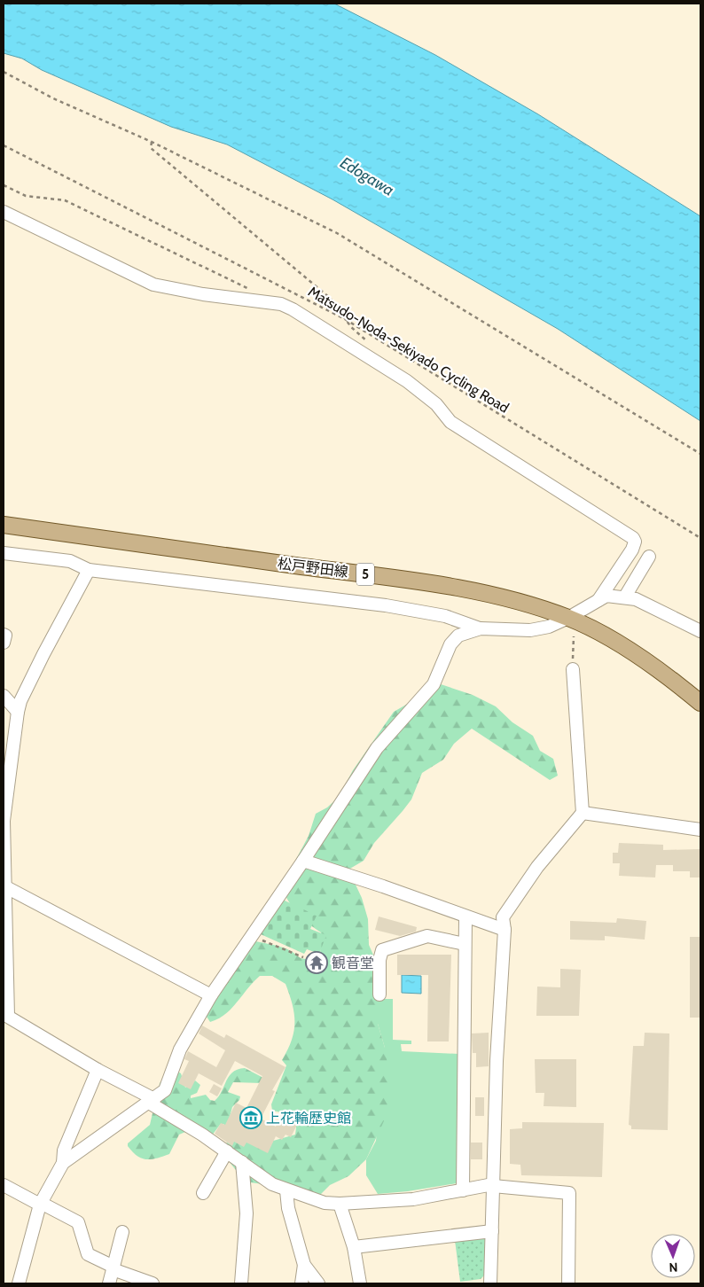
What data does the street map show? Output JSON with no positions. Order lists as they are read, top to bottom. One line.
{"streets":{"main road":["松戸野田線","5"],"path":["Matsudo-Noda-Sekiyado Cycling Road"]},"water":["Edogawa"],"places":{"temple":["観音堂"],"museum":["上花輪歴史館"]},"north":"bottom"}
